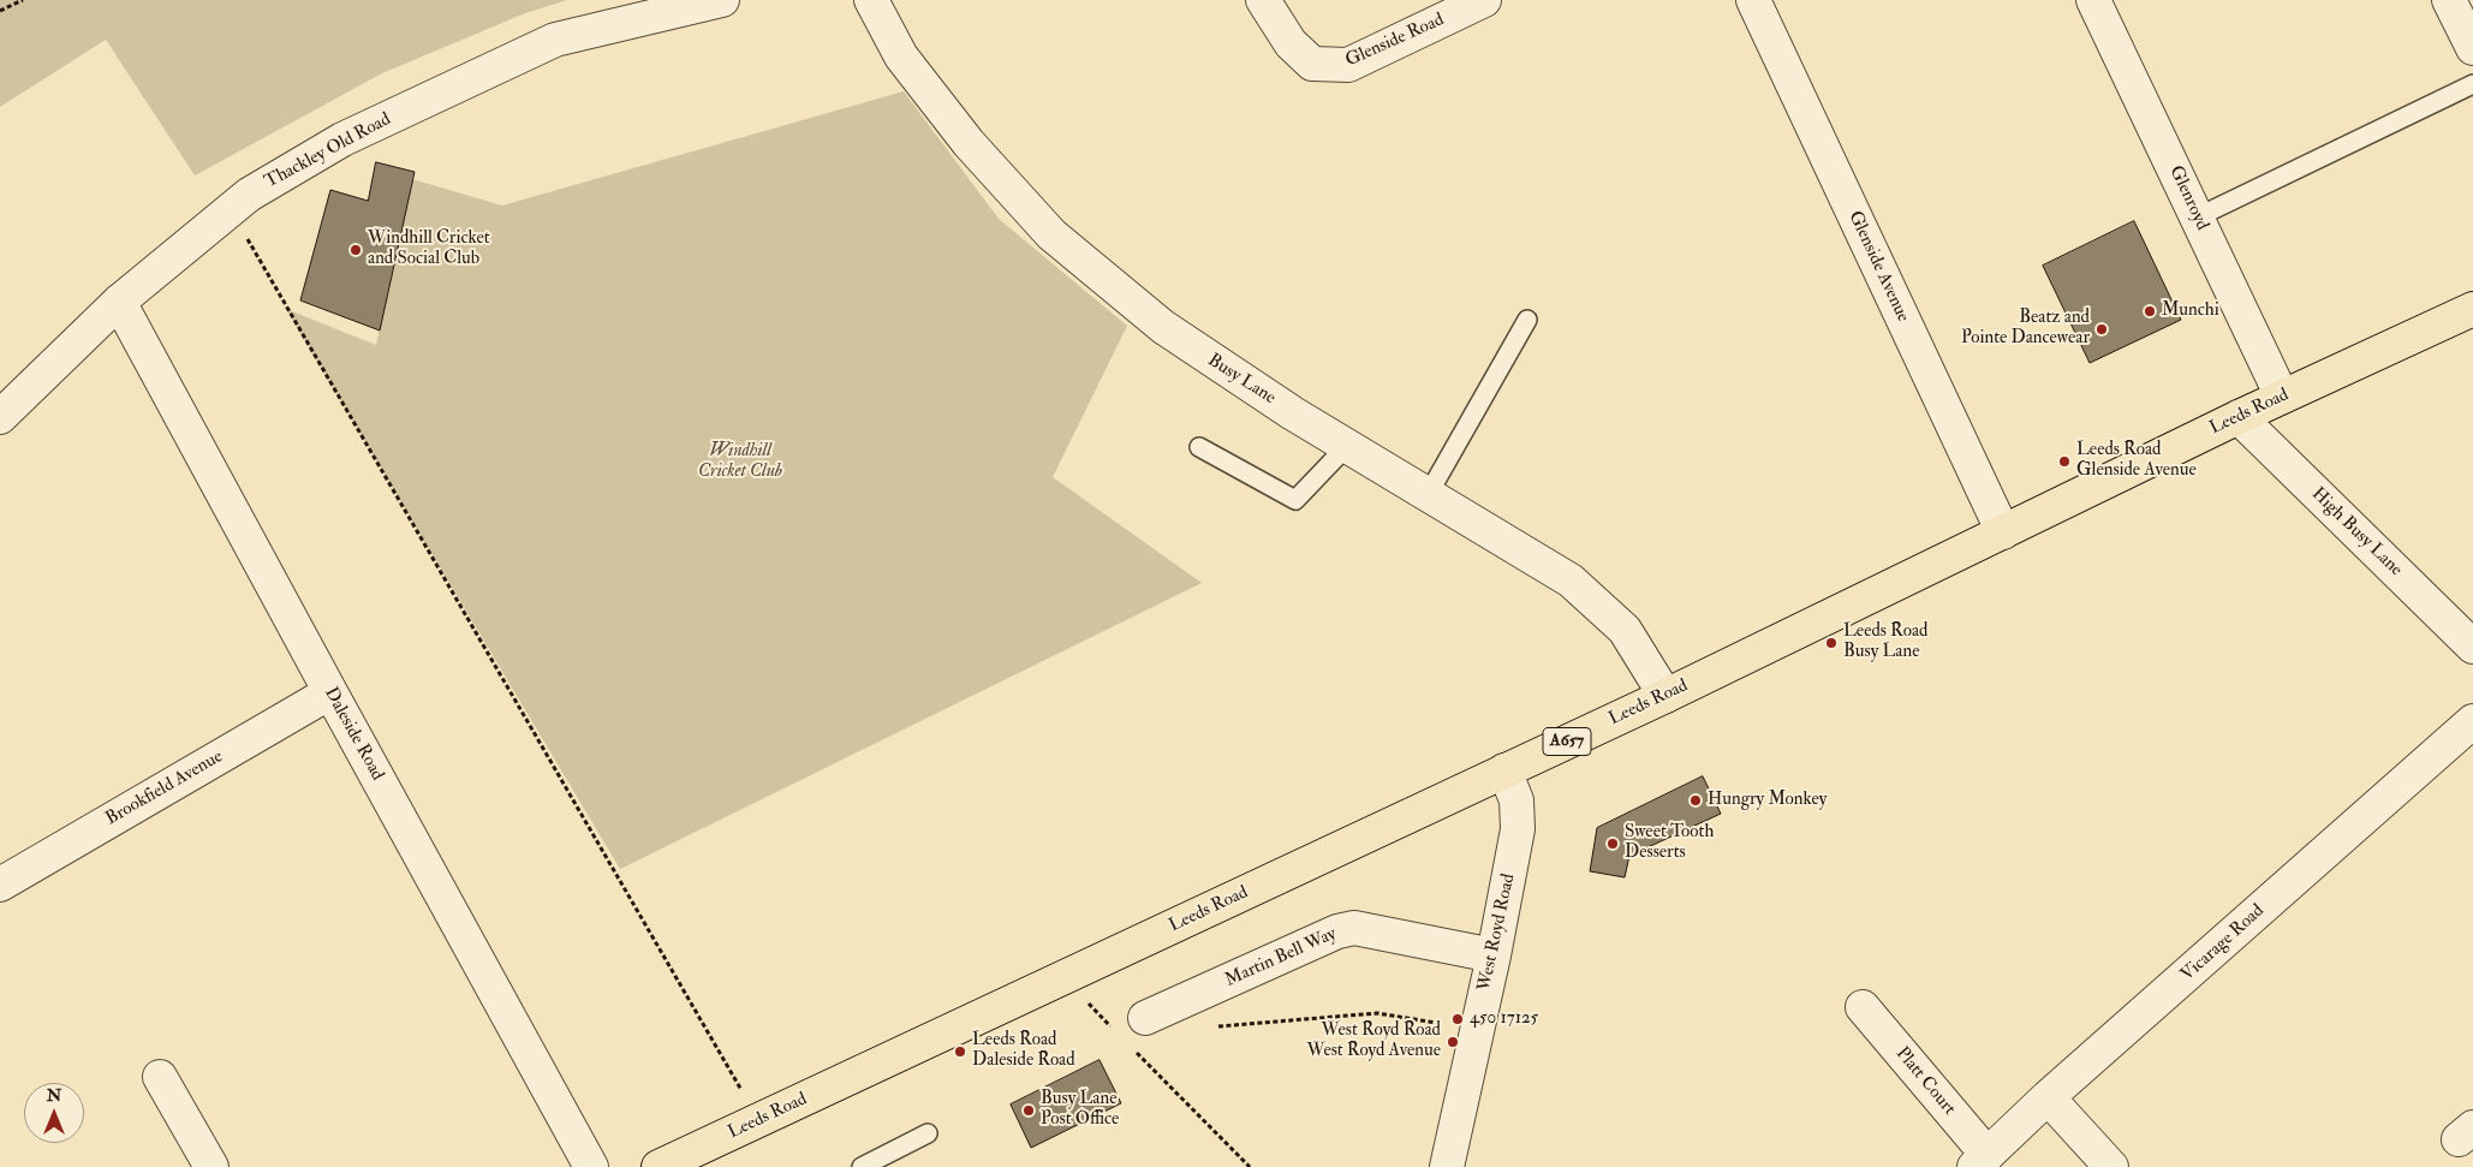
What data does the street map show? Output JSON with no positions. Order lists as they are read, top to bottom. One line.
{"streets":{"main road":["Leeds Road","A657"],"street":["Glenside Road","Thackley Old Road","Glenroyd","Glenside Avenue","Busy Lane","High Busy Lane","Daleside Road","Brookfield Avenue","West Royd Road","Vicarage Road","Martin Bell Way","Platt Court"]},"crossings":[["Thackley Old Road","Daleside Road"],["Glenroyd","Leeds Road"],["Glenside Avenue","Leeds Road"],["Busy Lane","Leeds Road"],["Leeds Road","High Busy Lane"],["Leeds Road","West Royd Road"],["Daleside Road","Brookfield Avenue"],["West Royd Road","Martin Bell Way"],["Vicarage Road","Platt Court"]],"parks":["Windhill Cricket Club"],"places":["Windhill Cricket and Social Club","Munchi","Beatz and Pointe Dancewear","Leeds Road Glenside Avenue","Leeds Road Busy Lane","Hungry Monkey","Sweet Tooth Desserts","450 17125","West Royd Road West Royd Avenue","Leeds Road Daleside Road","Busy Lane Post Office"],"north":"top"}
